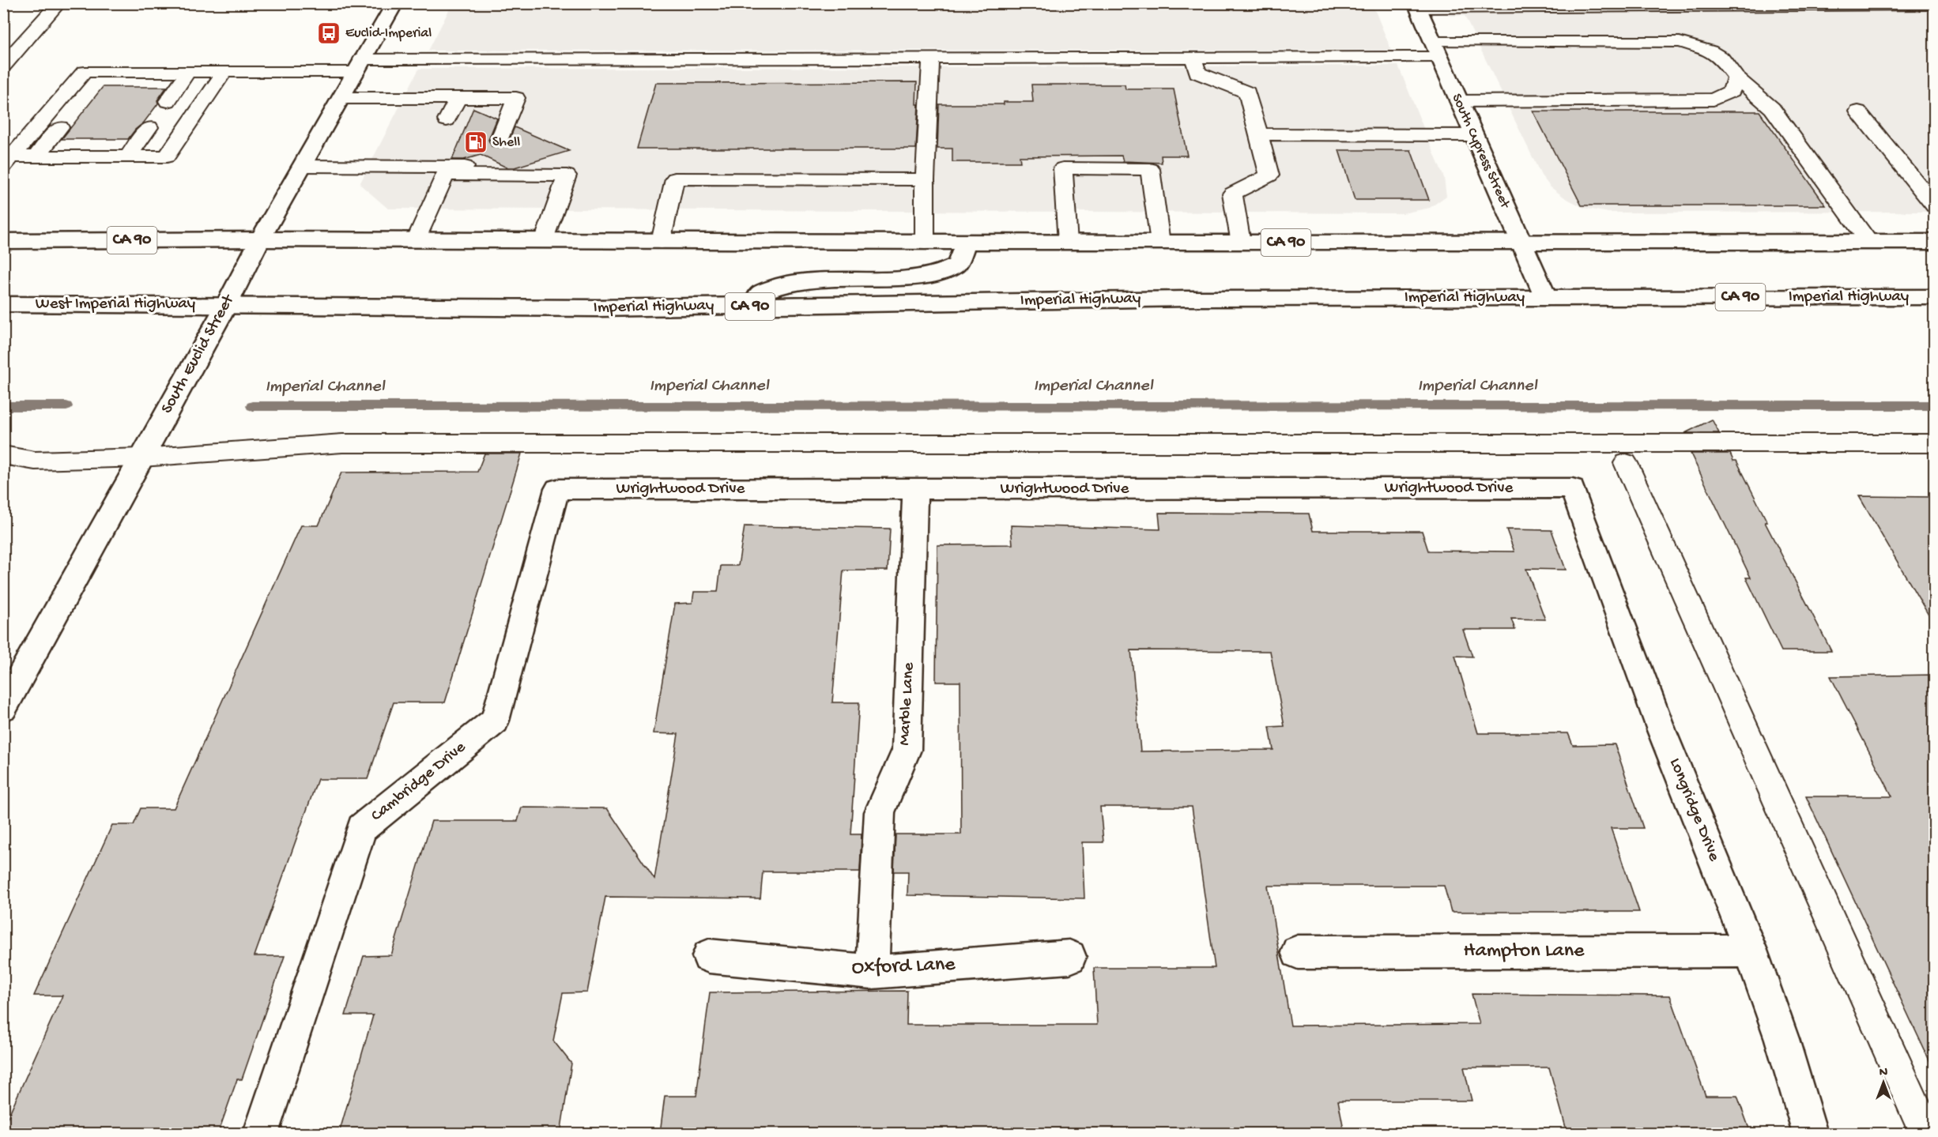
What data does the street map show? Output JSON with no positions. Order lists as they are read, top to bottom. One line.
{"streets":{"main road":["South Cypress Street","CA 90","Imperial Highway","West Imperial Highway","South Euclid Street","Wrightwood Drive","Marble Lane","Cambridge Drive","Longridge Drive","Hampton Lane","Oxford Lane"]},"crossings":[["South Cypress Street","CA 90"],["South Cypress Street","Imperial Highway"],["CA 90","South Euclid Street"],["Imperial Highway","West Imperial Highway"],["Imperial Highway","South Euclid Street"],["West Imperial Highway","South Euclid Street"],["Wrightwood Drive","Marble Lane"],["Wrightwood Drive","Cambridge Drive"],["Wrightwood Drive","Longridge Drive"],["Marble Lane","Oxford Lane"],["Longridge Drive","Hampton Lane"]],"water":["Imperial Channel"],"places":{"bus stop":["Euclid-Imperial"],"fuel station":["Shell"]},"north":"top"}
